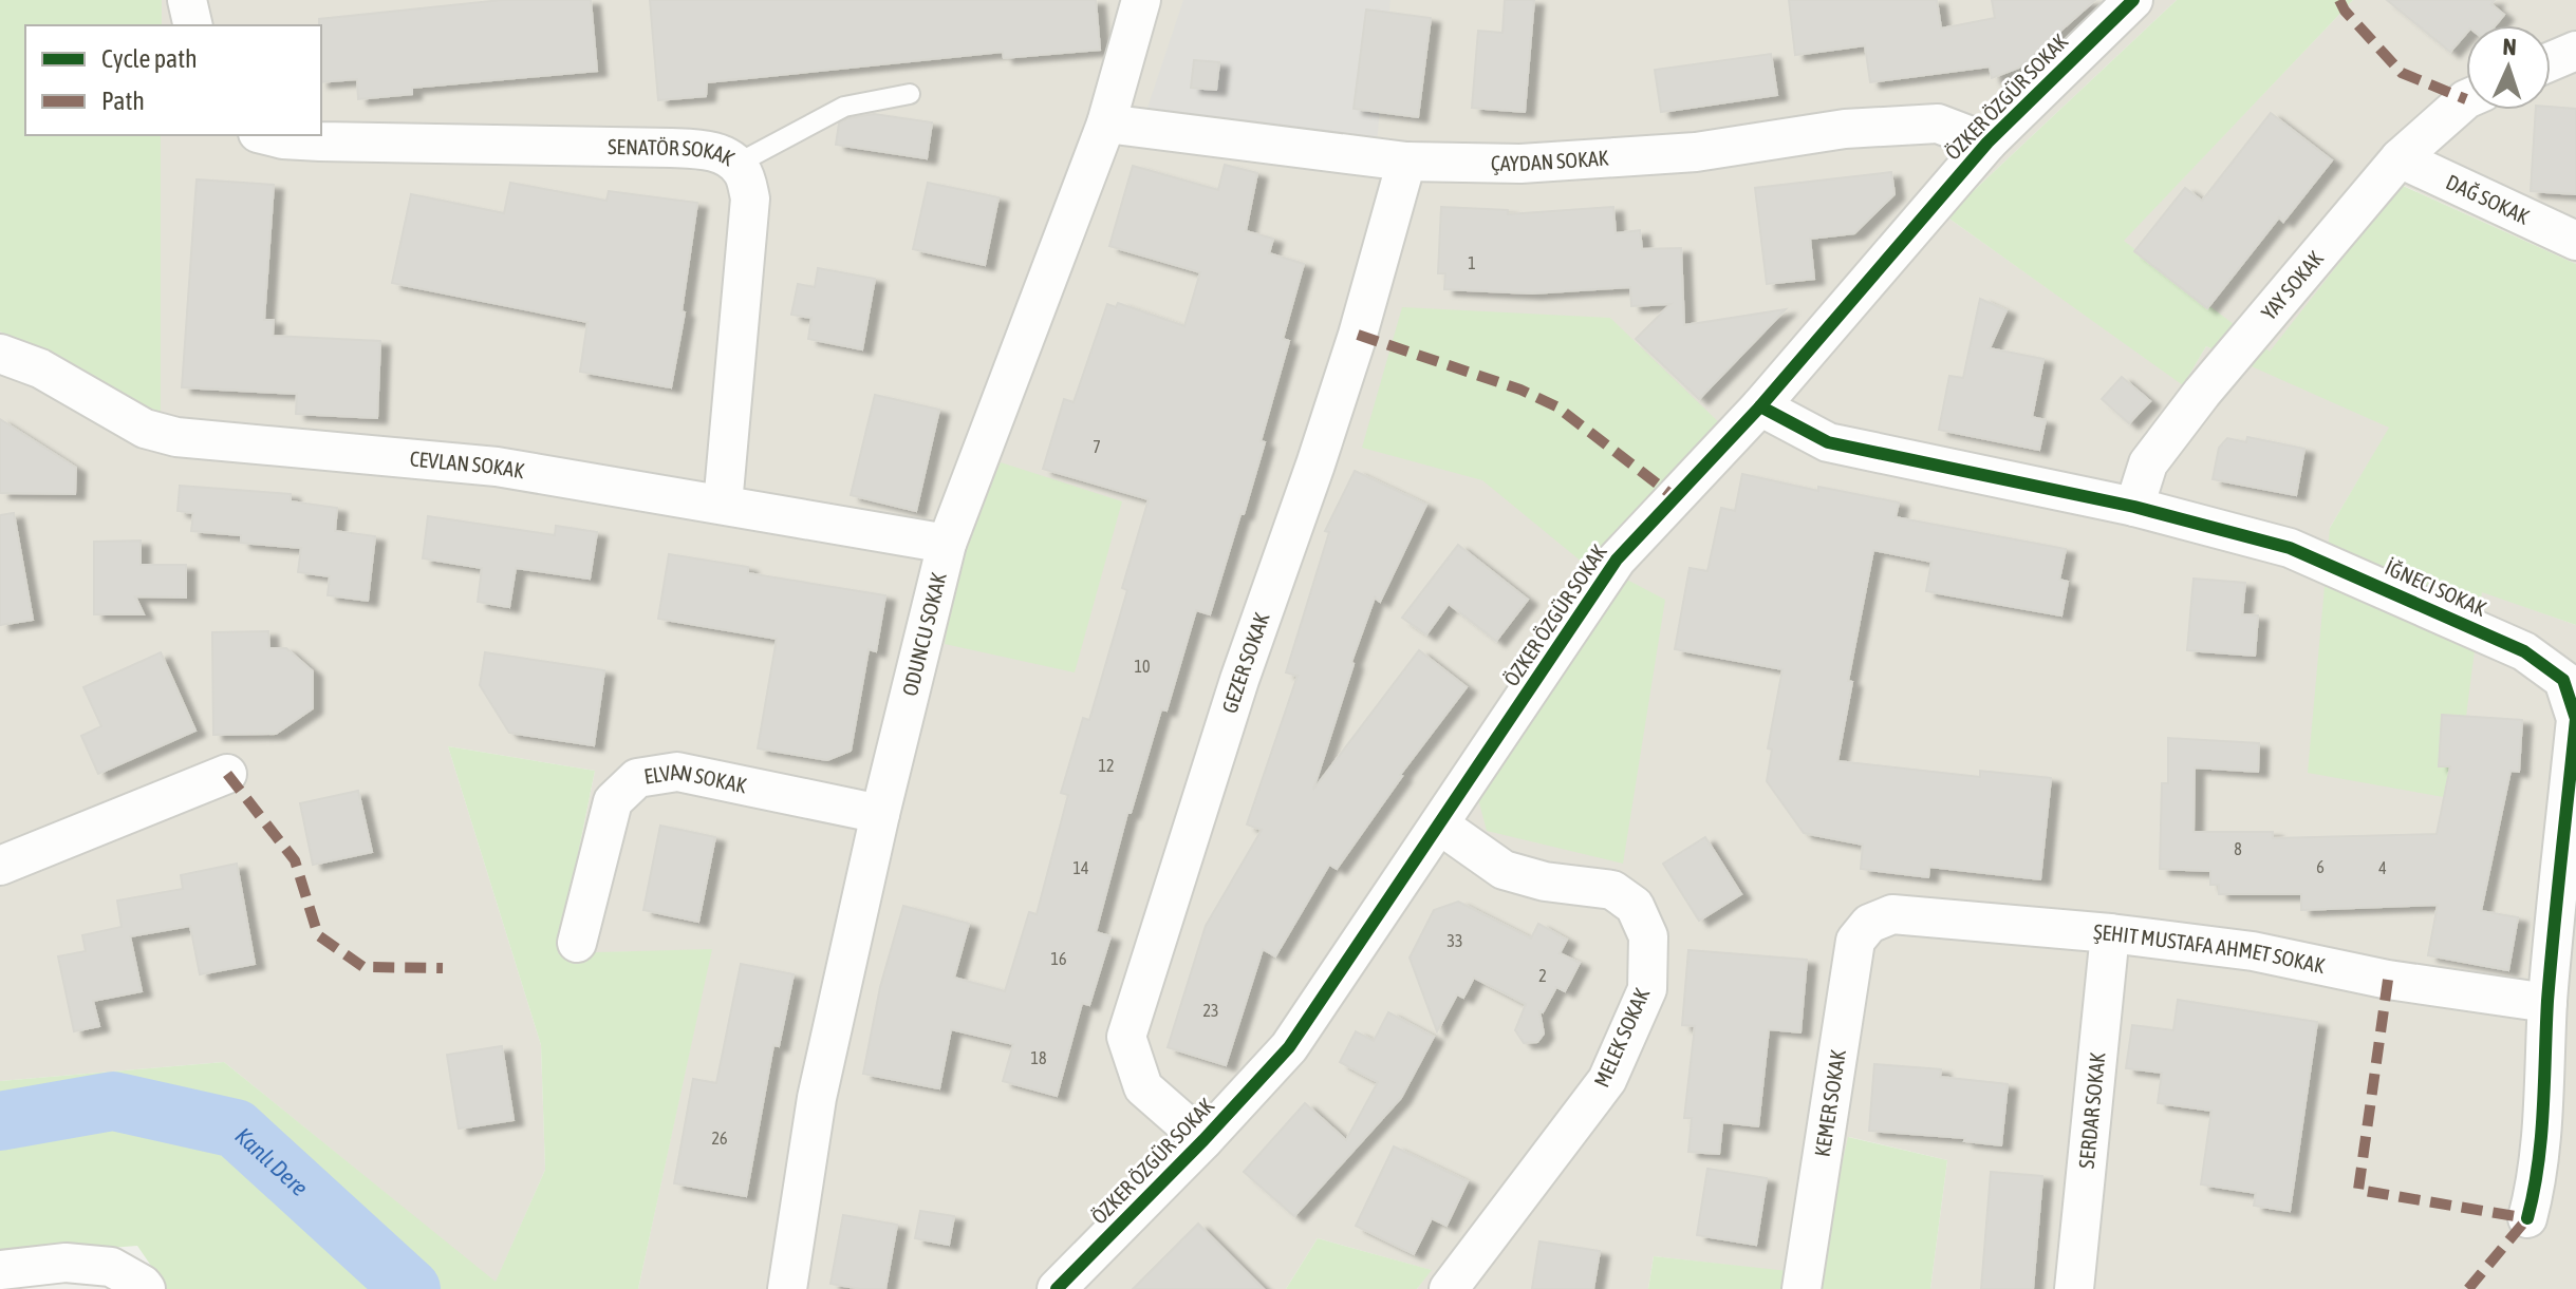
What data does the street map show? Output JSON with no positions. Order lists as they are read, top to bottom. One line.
{"streets":{"street":["ÖZKER ÖZGÜR SOKAK","SENATÖR SOKAK","ÇAYDAN SOKAK","DAĞ SOKAK","YAY SOKAK","CEVLAN SOKAK","İĞNECI SOKAK","ODUNCU SOKAK","GEZER SOKAK","ELVAN SOKAK","ŞEHIT MUSTAFA AHMET SOKAK","MELEK SOKAK","KEMER SOKAK","SERDAR SOKAK"]},"crossings":[["ÖZKER ÖZGÜR SOKAK","ÇAYDAN SOKAK"],["ÖZKER ÖZGÜR SOKAK","İĞNECI SOKAK"],["ÖZKER ÖZGÜR SOKAK","GEZER SOKAK"],["ÖZKER ÖZGÜR SOKAK","MELEK SOKAK"],["SENATÖR SOKAK","CEVLAN SOKAK"],["ÇAYDAN SOKAK","ODUNCU SOKAK"],["ÇAYDAN SOKAK","GEZER SOKAK"],["DAĞ SOKAK","YAY SOKAK"],["YAY SOKAK","İĞNECI SOKAK"],["CEVLAN SOKAK","ODUNCU SOKAK"],["İĞNECI SOKAK","ŞEHIT MUSTAFA AHMET SOKAK"],["ODUNCU SOKAK","ELVAN SOKAK"],["ŞEHIT MUSTAFA AHMET SOKAK","KEMER SOKAK"],["ŞEHIT MUSTAFA AHMET SOKAK","SERDAR SOKAK"]],"water":["Kanlı Dere"],"house_numbers":["1","7","10","12","8","6","14","4","33","16","2","23","18","26"],"legend":["Cycle path","Path"],"north":"top"}
